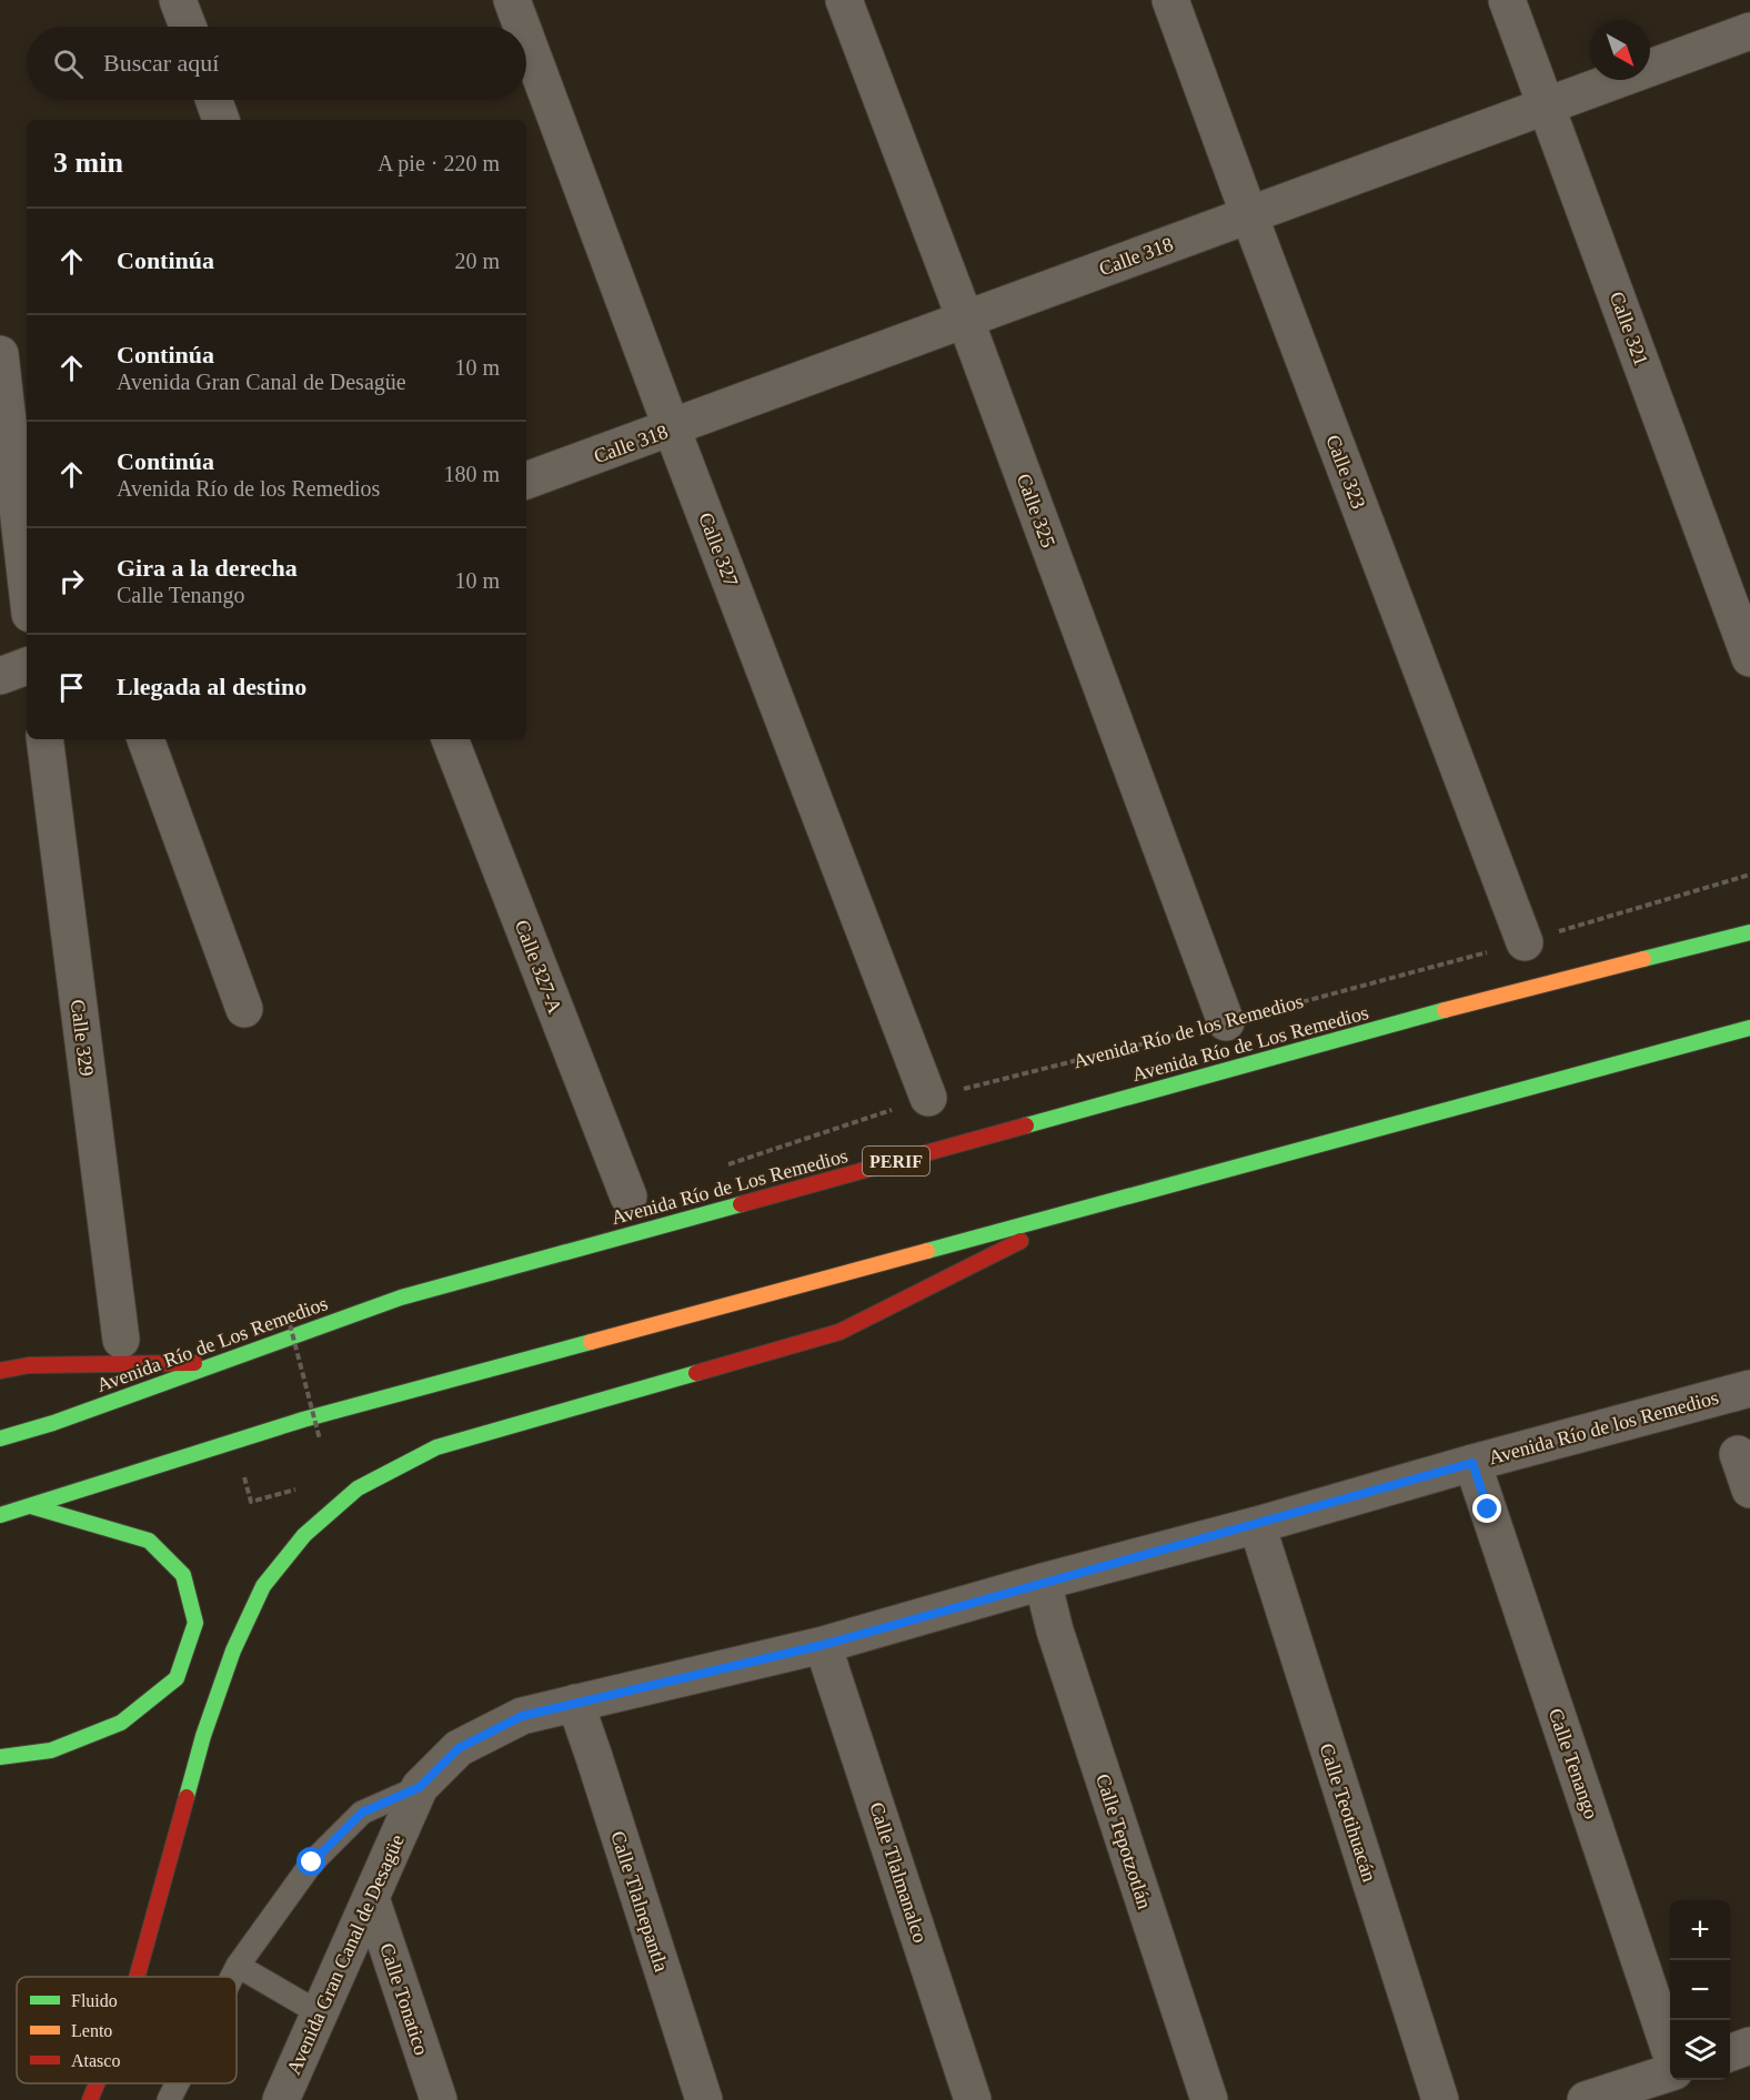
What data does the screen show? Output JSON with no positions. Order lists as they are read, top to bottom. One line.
{"streets":{"highway":["Avenida Río de Los Remedios","PERIF"],"street":["Calle 318","Calle 321","Calle 323","Calle 325","Calle 327","Calle 327-A","Avenida Río de los Remedios","Calle 329","Calle Tenango","Calle Teotihuacán","Calle Tepotzotlán","Calle Tlalmanalco","Calle Tlalnepantla","Avenida Gran Canal de Desagüe","Calle Tonatico"]},"crossings":[["Calle 318","Calle 321"],["Calle 318","Calle 323"],["Calle 318","Calle 325"],["Calle 318","Calle 327"],["Calle 323","Avenida Río de los Remedios"],["Calle 325","Avenida Río de los Remedios"],["Calle 327","Avenida Río de los Remedios"],["Avenida Río de los Remedios","Calle Tenango"],["Avenida Río de los Remedios","Calle Teotihuacán"],["Avenida Río de los Remedios","Calle Tepotzotlán"],["Avenida Río de los Remedios","Calle Tlalmanalco"],["Avenida Río de los Remedios","Calle Tlalnepantla"],["Avenida Río de los Remedios","Avenida Gran Canal de Desagüe"],["Avenida Gran Canal de Desagüe","Calle Tonatico"]],"legend":["Fluido","Lento","Atasco"],"north":"bottom right","page":{"search":"Buscar aquí","heading":["3 min","A pie · 220 m"],"list":[["Continúa","20 m"],["Continúa","Avenida Gran Canal de Desagüe","10 m"],["Continúa","Avenida Río de los Remedios","180 m"],["Gira a la derecha","Calle Tenango","10 m"],"Llegada al destino"],"map_buttons":["+","−"]}}
